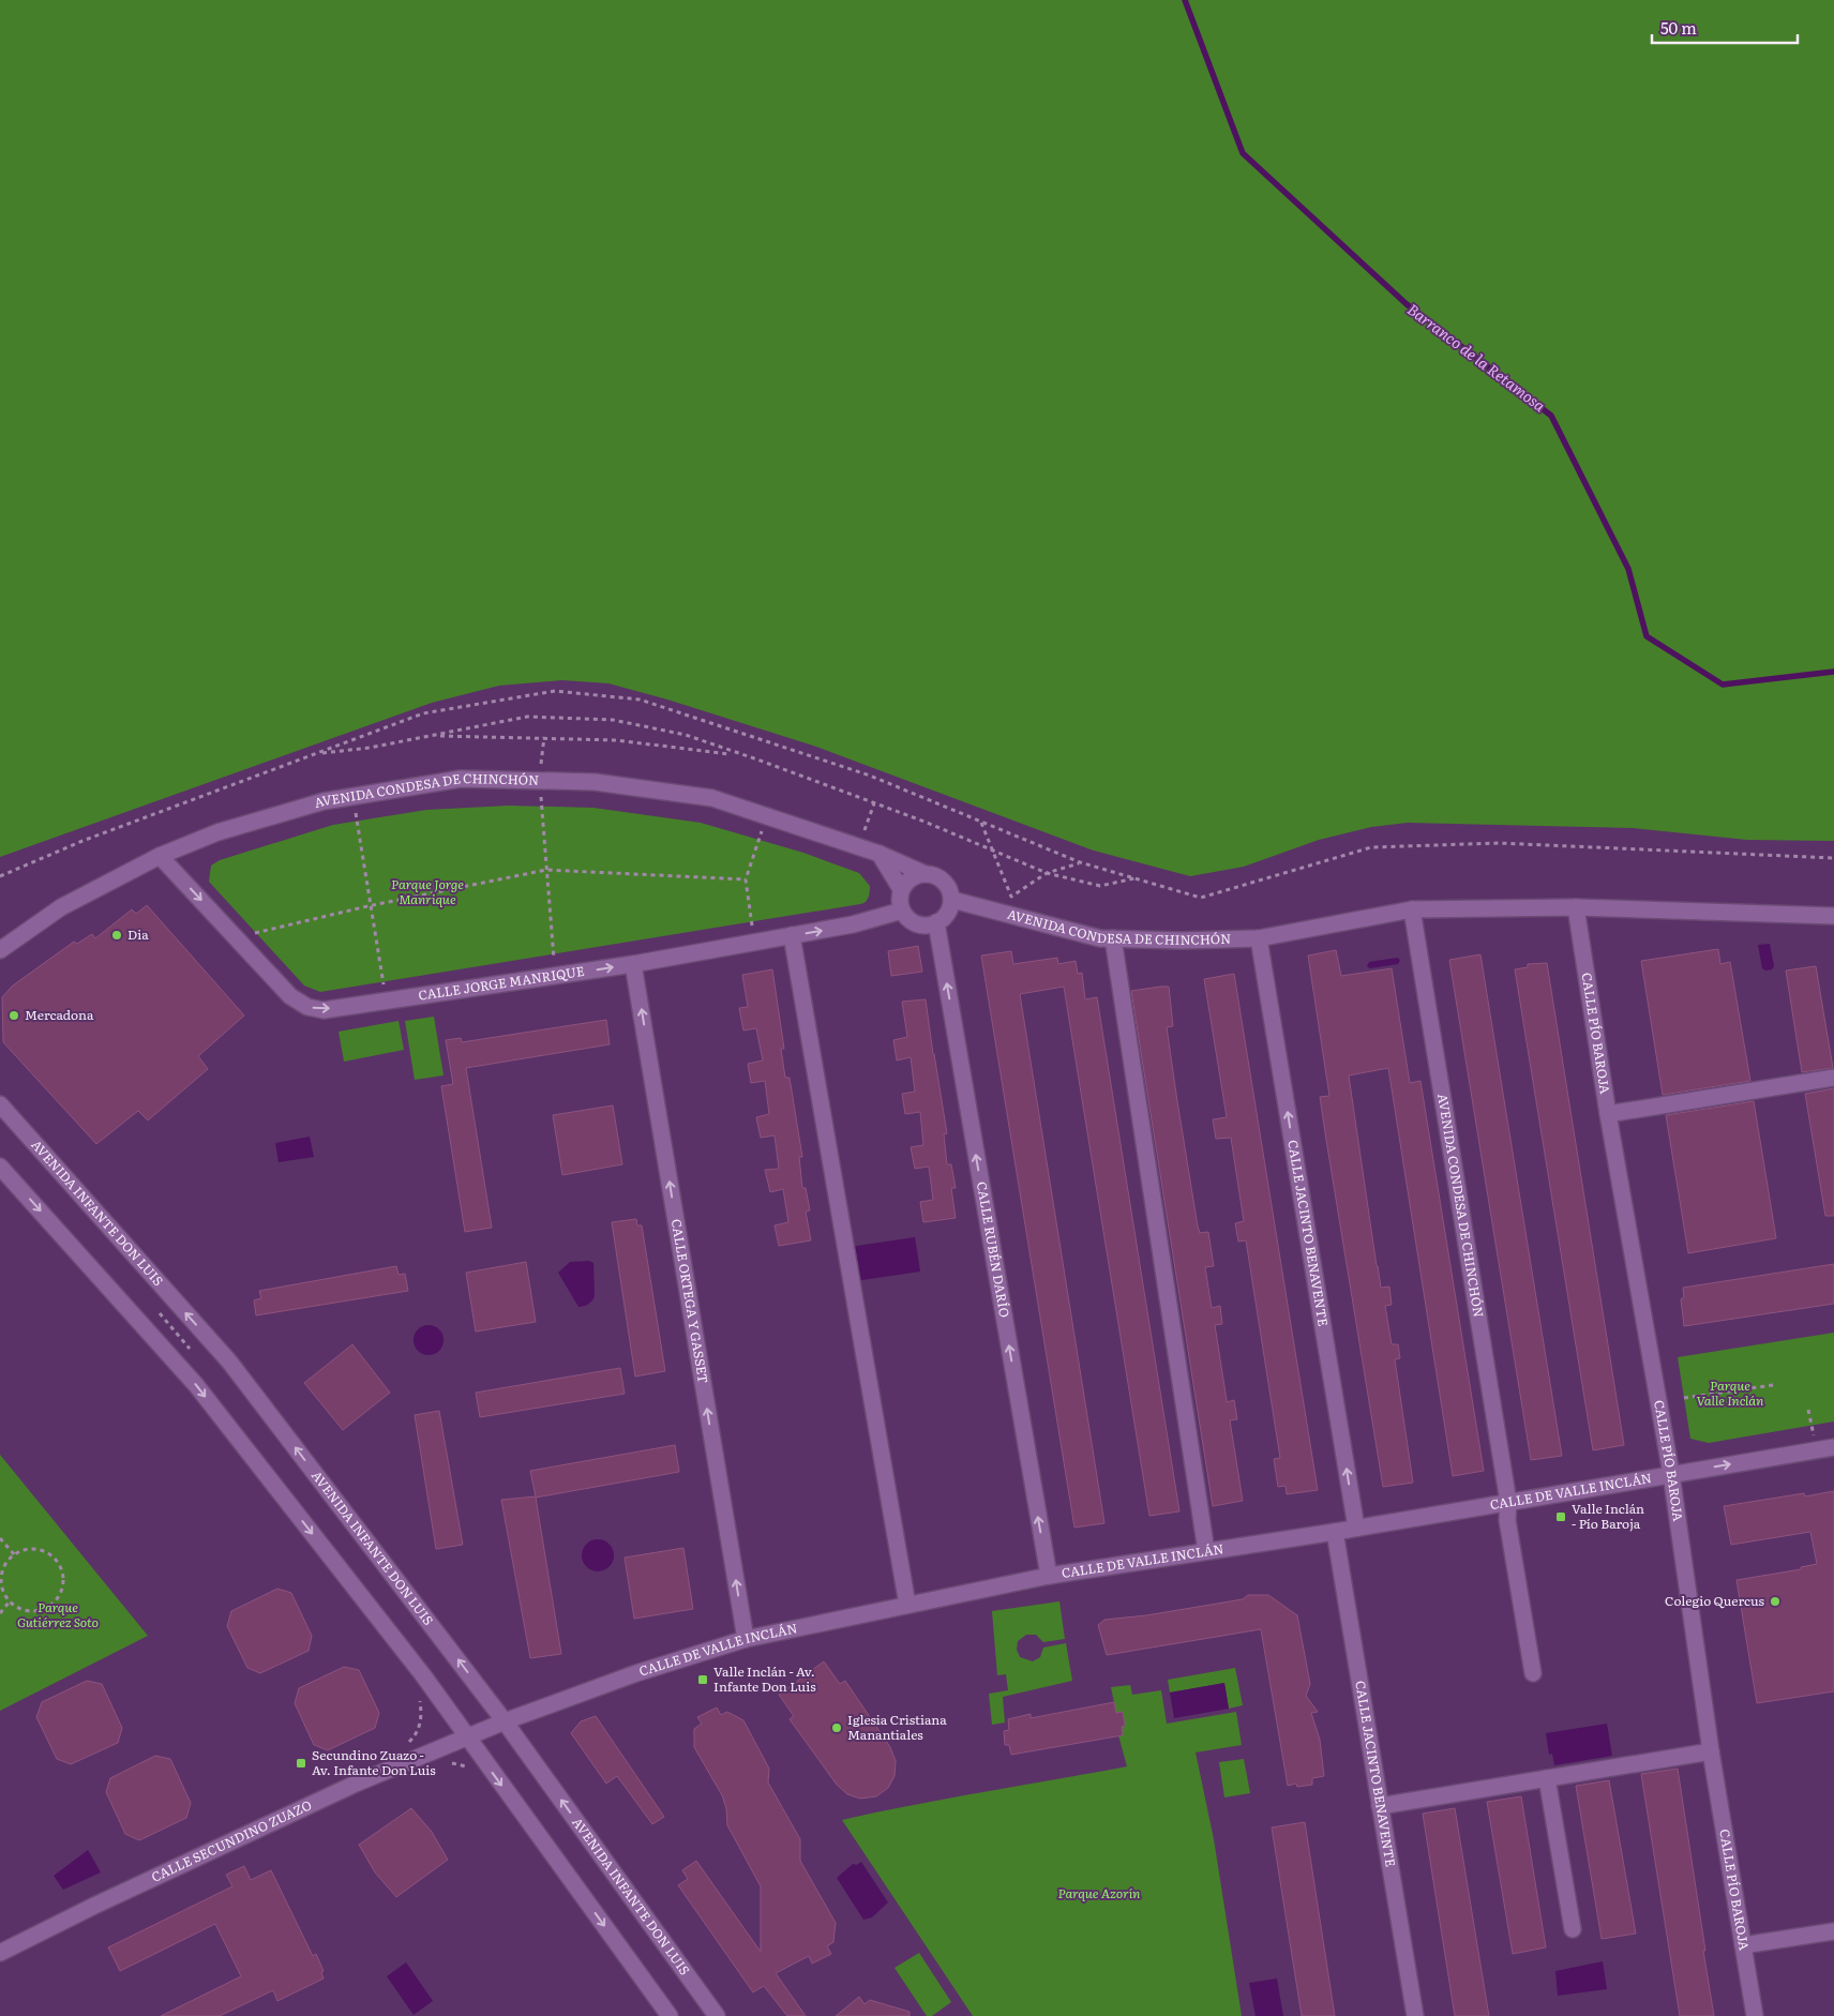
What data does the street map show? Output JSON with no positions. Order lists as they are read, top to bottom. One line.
{"streets":{"street":["AVENIDA CONDESA DE CHINCHÓN","CALLE JORGE MANRIQUE","CALLE PÍO BAROJA","AVENIDA INFANTE DON LUIS","CALLE JACINTO BENAVENTE","CALLE RUBÉN DARÍO","CALLE ORTEGA Y GASSET","CALLE DE VALLE INCLÁN","CALLE SECUNDINO ZUAZO"]},"crossings":[["AVENIDA CONDESA DE CHINCHÓN","CALLE JORGE MANRIQUE"],["AVENIDA CONDESA DE CHINCHÓN","CALLE PÍO BAROJA"],["AVENIDA CONDESA DE CHINCHÓN","CALLE JACINTO BENAVENTE"],["AVENIDA CONDESA DE CHINCHÓN","CALLE RUBÉN DARÍO"],["AVENIDA CONDESA DE CHINCHÓN","CALLE DE VALLE INCLÁN"],["CALLE JORGE MANRIQUE","CALLE RUBÉN DARÍO"],["CALLE JORGE MANRIQUE","CALLE ORTEGA Y GASSET"],["CALLE PÍO BAROJA","CALLE DE VALLE INCLÁN"],["AVENIDA INFANTE DON LUIS","CALLE DE VALLE INCLÁN"],["CALLE JACINTO BENAVENTE","CALLE DE VALLE INCLÁN"],["CALLE RUBÉN DARÍO","CALLE DE VALLE INCLÁN"],["CALLE ORTEGA Y GASSET","CALLE DE VALLE INCLÁN"],["CALLE DE VALLE INCLÁN","CALLE SECUNDINO ZUAZO"]],"one_way":["CALLE JORGE MANRIQUE","CALLE JACINTO BENAVENTE","CALLE ORTEGA Y GASSET"],"water":["Barranco de la Retamosa"],"parks":["Parque Jorge Manrique","Parque Valle Inclán","Parque Gutiérrez Soto","Parque Azorín"],"places":{"other":["Dia","Mercadona","Colegio Quercus","Iglesia Cristiana Manantiales"],"transit":["Valle Inclán - Pío Baroja","Valle Inclán - Av. Infante Don Luis","Secundino Zuazo - Av. Infante Don Luis"]},"scale_bar":"50 m"}
